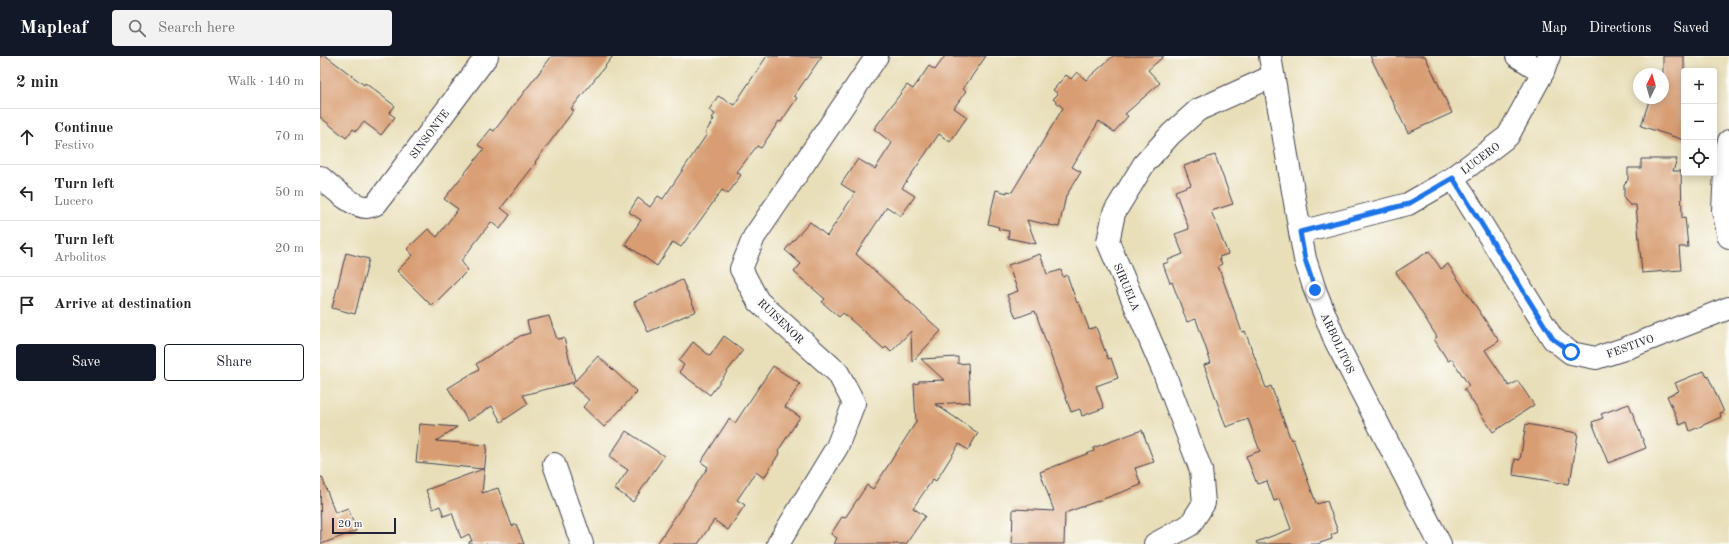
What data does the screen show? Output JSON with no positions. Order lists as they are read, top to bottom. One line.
{"streets":{"street":["SINSONTE","LUCERO","SIRUELA","RUISENOR","ARBOLITOS","FESTIVO"]},"crossings":[["LUCERO","ARBOLITOS"],["LUCERO","FESTIVO"],["SIRUELA","ARBOLITOS"]],"scale_bar":"20 m","north":"top","page":{"header":"Mapleaf","search":"Search here","nav":["Map","Directions","Saved"],"heading":["2 min","Walk · 140 m"],"map_buttons":["+","−"],"list":[["Continue","Festivo","70 m"],["Turn left","Lucero","50 m"],["Turn left","Arbolitos","20 m"],"Arrive at destination"],"buttons":["Save","Share"],"scale":"20 m"}}
